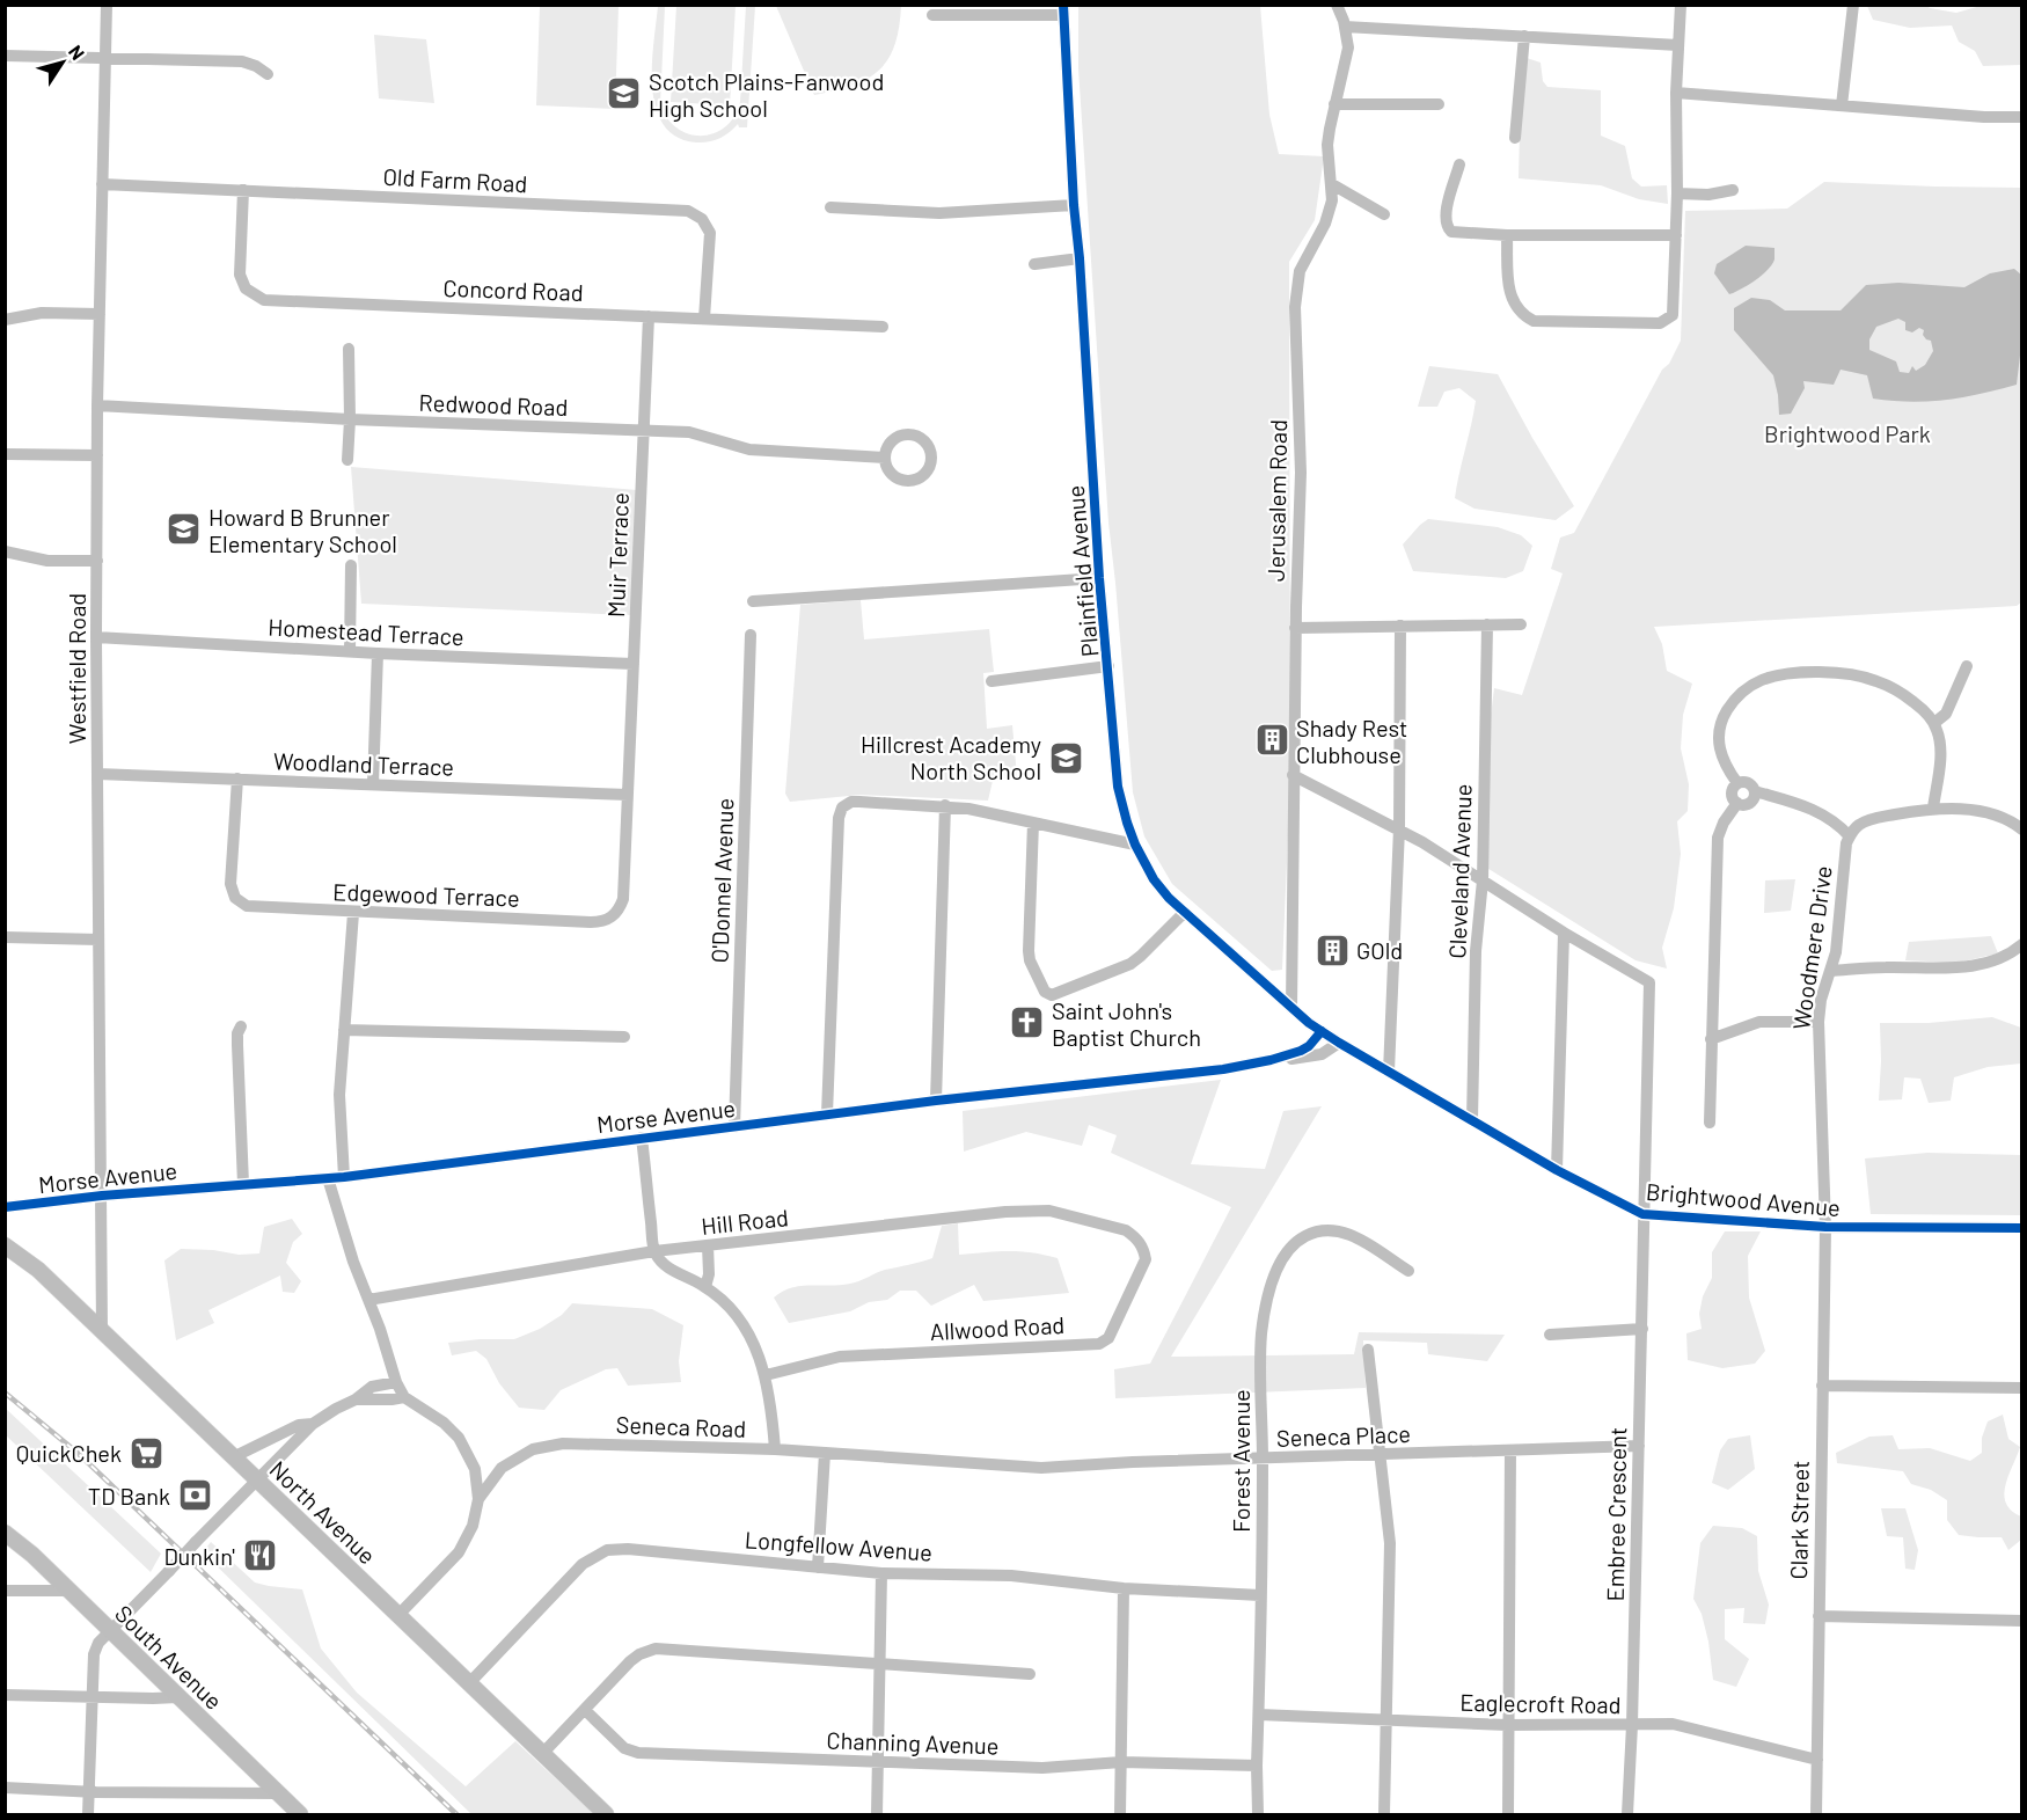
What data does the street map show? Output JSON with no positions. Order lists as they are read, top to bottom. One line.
{"streets":{"main road":["North Avenue","South Avenue"],"street":["Old Farm Road","Concord Road","Redwood Road","Jerusalem Road","Muir Terrace","Plainfield Avenue","Homestead Terrace","Westfield Road","Woodland Terrace","Cleveland Avenue","O'Donnel Avenue","Edgewood Terrace","Woodmere Drive","Morse Avenue","Brightwood Avenue","Hill Road","Allwood Road","Seneca Road","Seneca Place","Forest Avenue","Embree Crescent","Clark Street","Longfellow Avenue","Eaglecroft Road","Channing Avenue"]},"crossings":[["Old Farm Road","Concord Road"],["Old Farm Road","Westfield Road"],["Concord Road","Muir Terrace"],["Redwood Road","Muir Terrace"],["Redwood Road","Westfield Road"],["Jerusalem Road","Plainfield Avenue"],["Muir Terrace","Homestead Terrace"],["Muir Terrace","Woodland Terrace"],["Muir Terrace","Edgewood Terrace"],["Plainfield Avenue","Morse Avenue"],["Plainfield Avenue","Brightwood Avenue"],["Homestead Terrace","Westfield Road"],["Westfield Road","Woodland Terrace"],["Westfield Road","Morse Avenue"],["Westfield Road","North Avenue"],["Woodland Terrace","Edgewood Terrace"],["Cleveland Avenue","Brightwood Avenue"],["O'Donnel Avenue","Morse Avenue"],["Woodmere Drive","Brightwood Avenue"],["Woodmere Drive","Clark Street"],["Morse Avenue","Brightwood Avenue"],["Brightwood Avenue","Embree Crescent"],["Brightwood Avenue","Clark Street"],["Hill Road","Allwood Road"],["Seneca Road","Seneca Place"],["Seneca Road","North Avenue"],["Seneca Place","Forest Avenue"],["Seneca Place","Embree Crescent"],["Forest Avenue","Longfellow Avenue"],["Forest Avenue","Eaglecroft Road"],["Forest Avenue","Channing Avenue"],["North Avenue","Longfellow Avenue"],["Embree Crescent","Eaglecroft Road"],["Clark Street","Eaglecroft Road"]],"parks":["Brightwood Park"],"places":{"school or university":["Scotch Plains-Fanwood High School","Howard B Brunner Elementary School","Hillcrest Academy North School"],"building":["Shady Rest Clubhouse","GOld"],"church":["Saint John's Baptist Church"],"supermarket":["QuickChek"],"bank":["TD Bank"],"restaurant":["Dunkin'"]},"north":"top right"}
